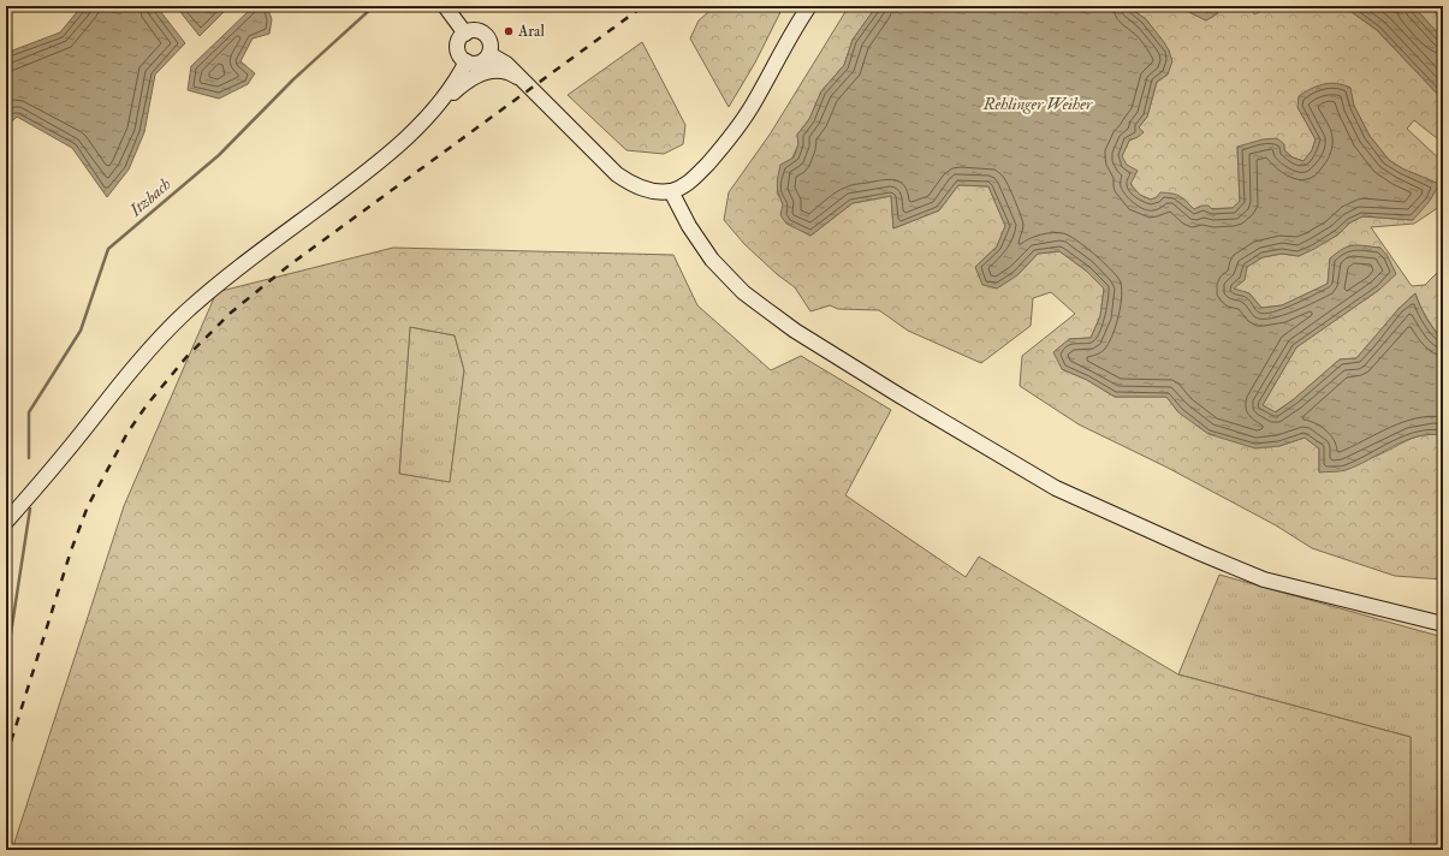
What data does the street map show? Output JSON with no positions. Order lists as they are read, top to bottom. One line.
{"water":["Rehlinger Weiher","Itzbach"],"places":["Aral"]}
